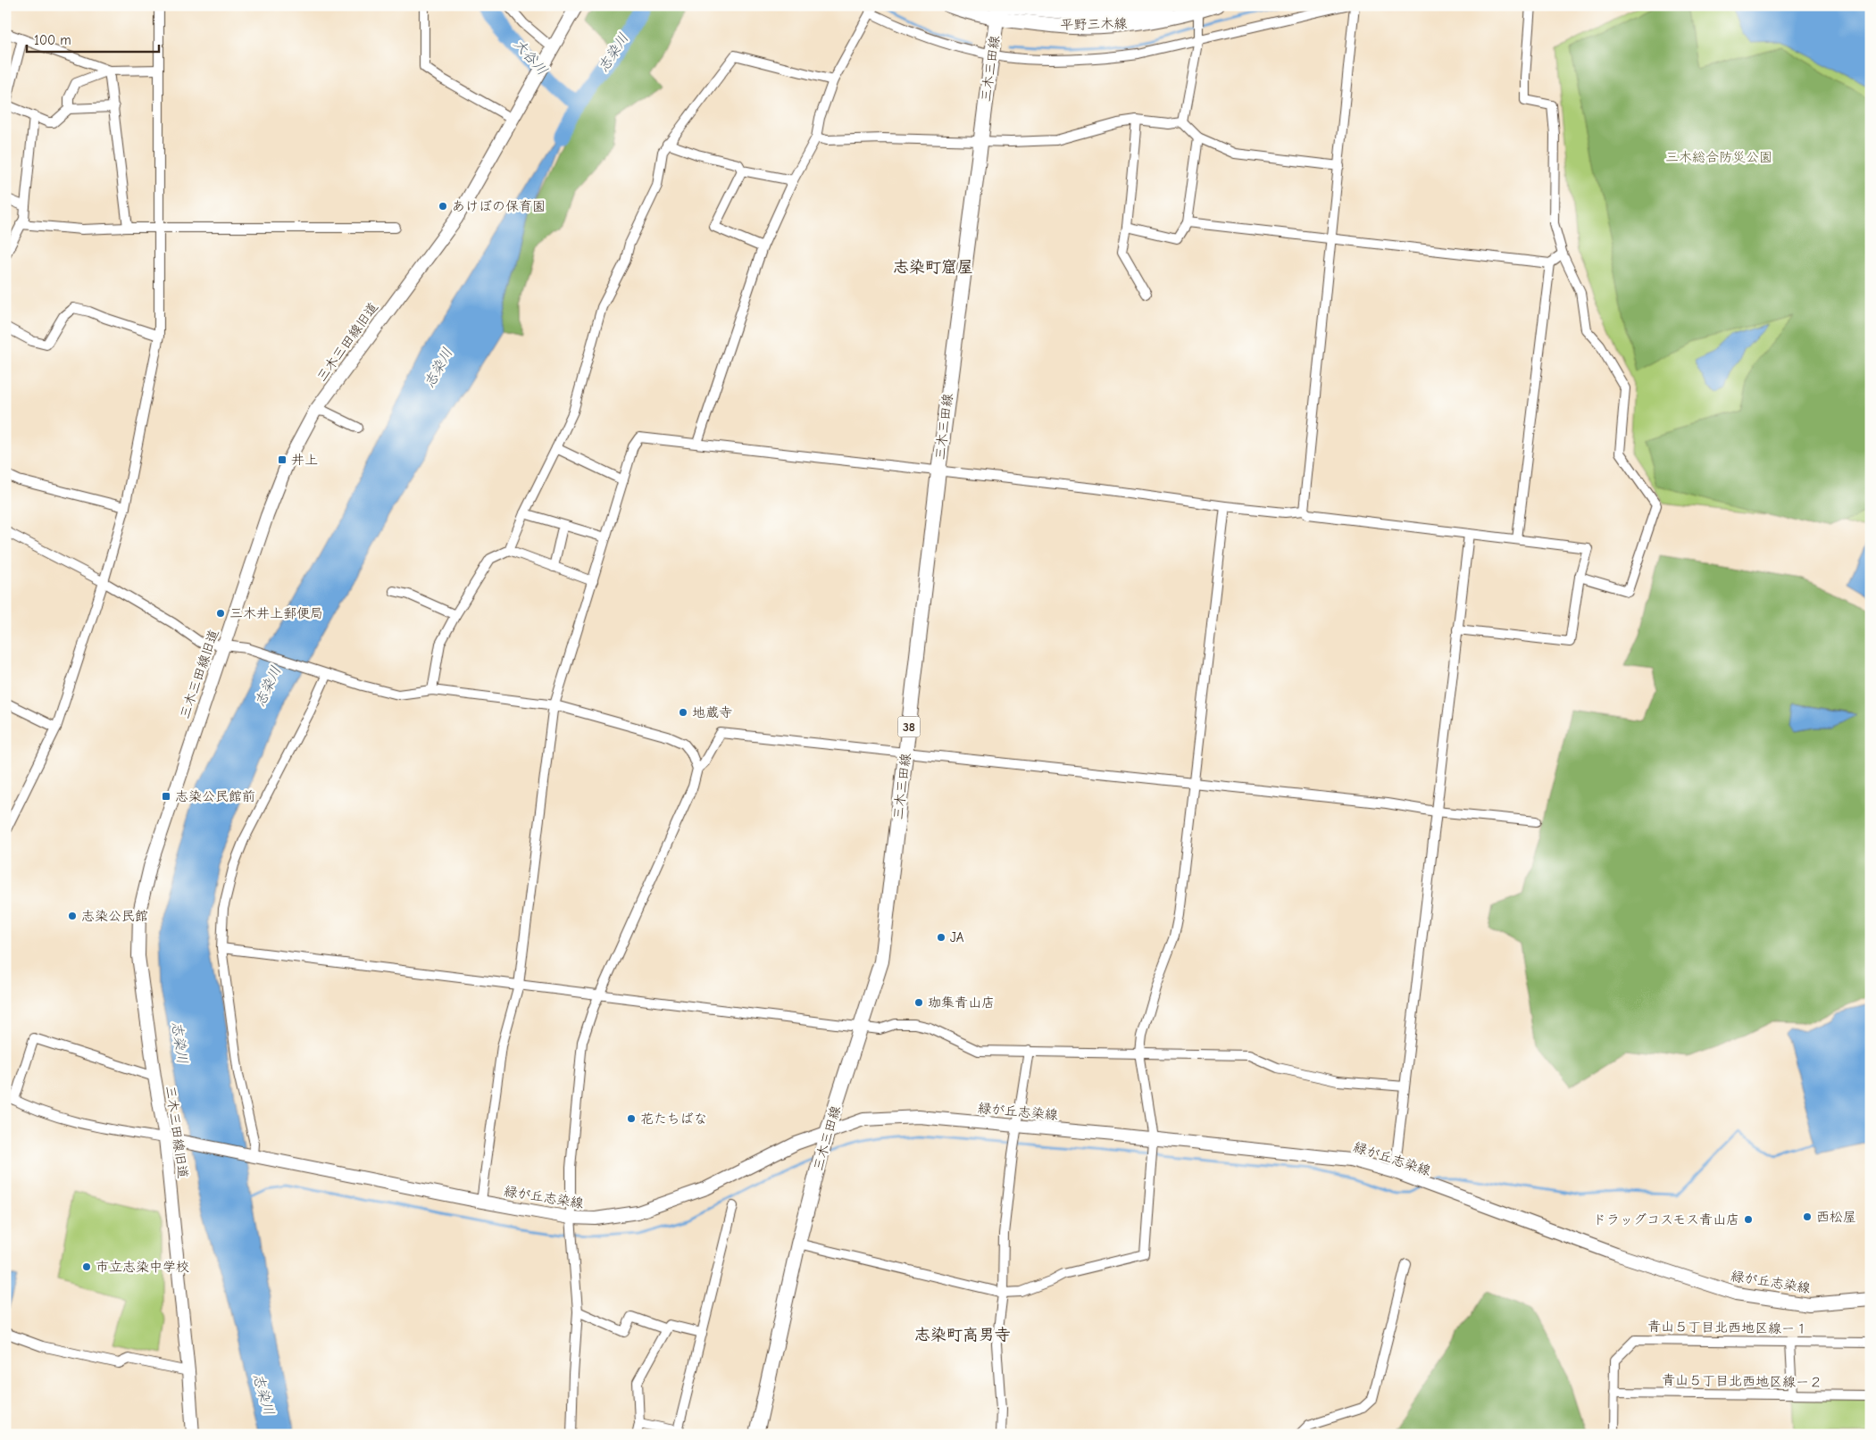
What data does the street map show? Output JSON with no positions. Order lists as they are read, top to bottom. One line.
{"streets":{"main road":["平野三木線","三木三田線","38"],"street":["三木三田線旧道","緑が丘志染線","青山５丁目北西地区線ー１","青山５丁目北西地区線ー２"]},"crossings":[["平野三木線","三木三田線"],["三木三田線","緑が丘志染線"],["三木三田線旧道","緑が丘志染線"],["青山５丁目北西地区線ー１","青山５丁目北西地区線ー２"]],"districts":["志染町窟屋","志染町高男寺"],"water":["志染川","大谷川"],"parks":["三木総合防災公園"],"places":{"other":["あけぼの保育園","三木井上郵便局","地蔵寺","志染公民館","JA","珈集青山店","花たちばな","西松屋","ドラッグコスモス青山店","市立志染中学校"],"transit":["井上","志染公民館前"]},"scale_bar":"100 m"}
